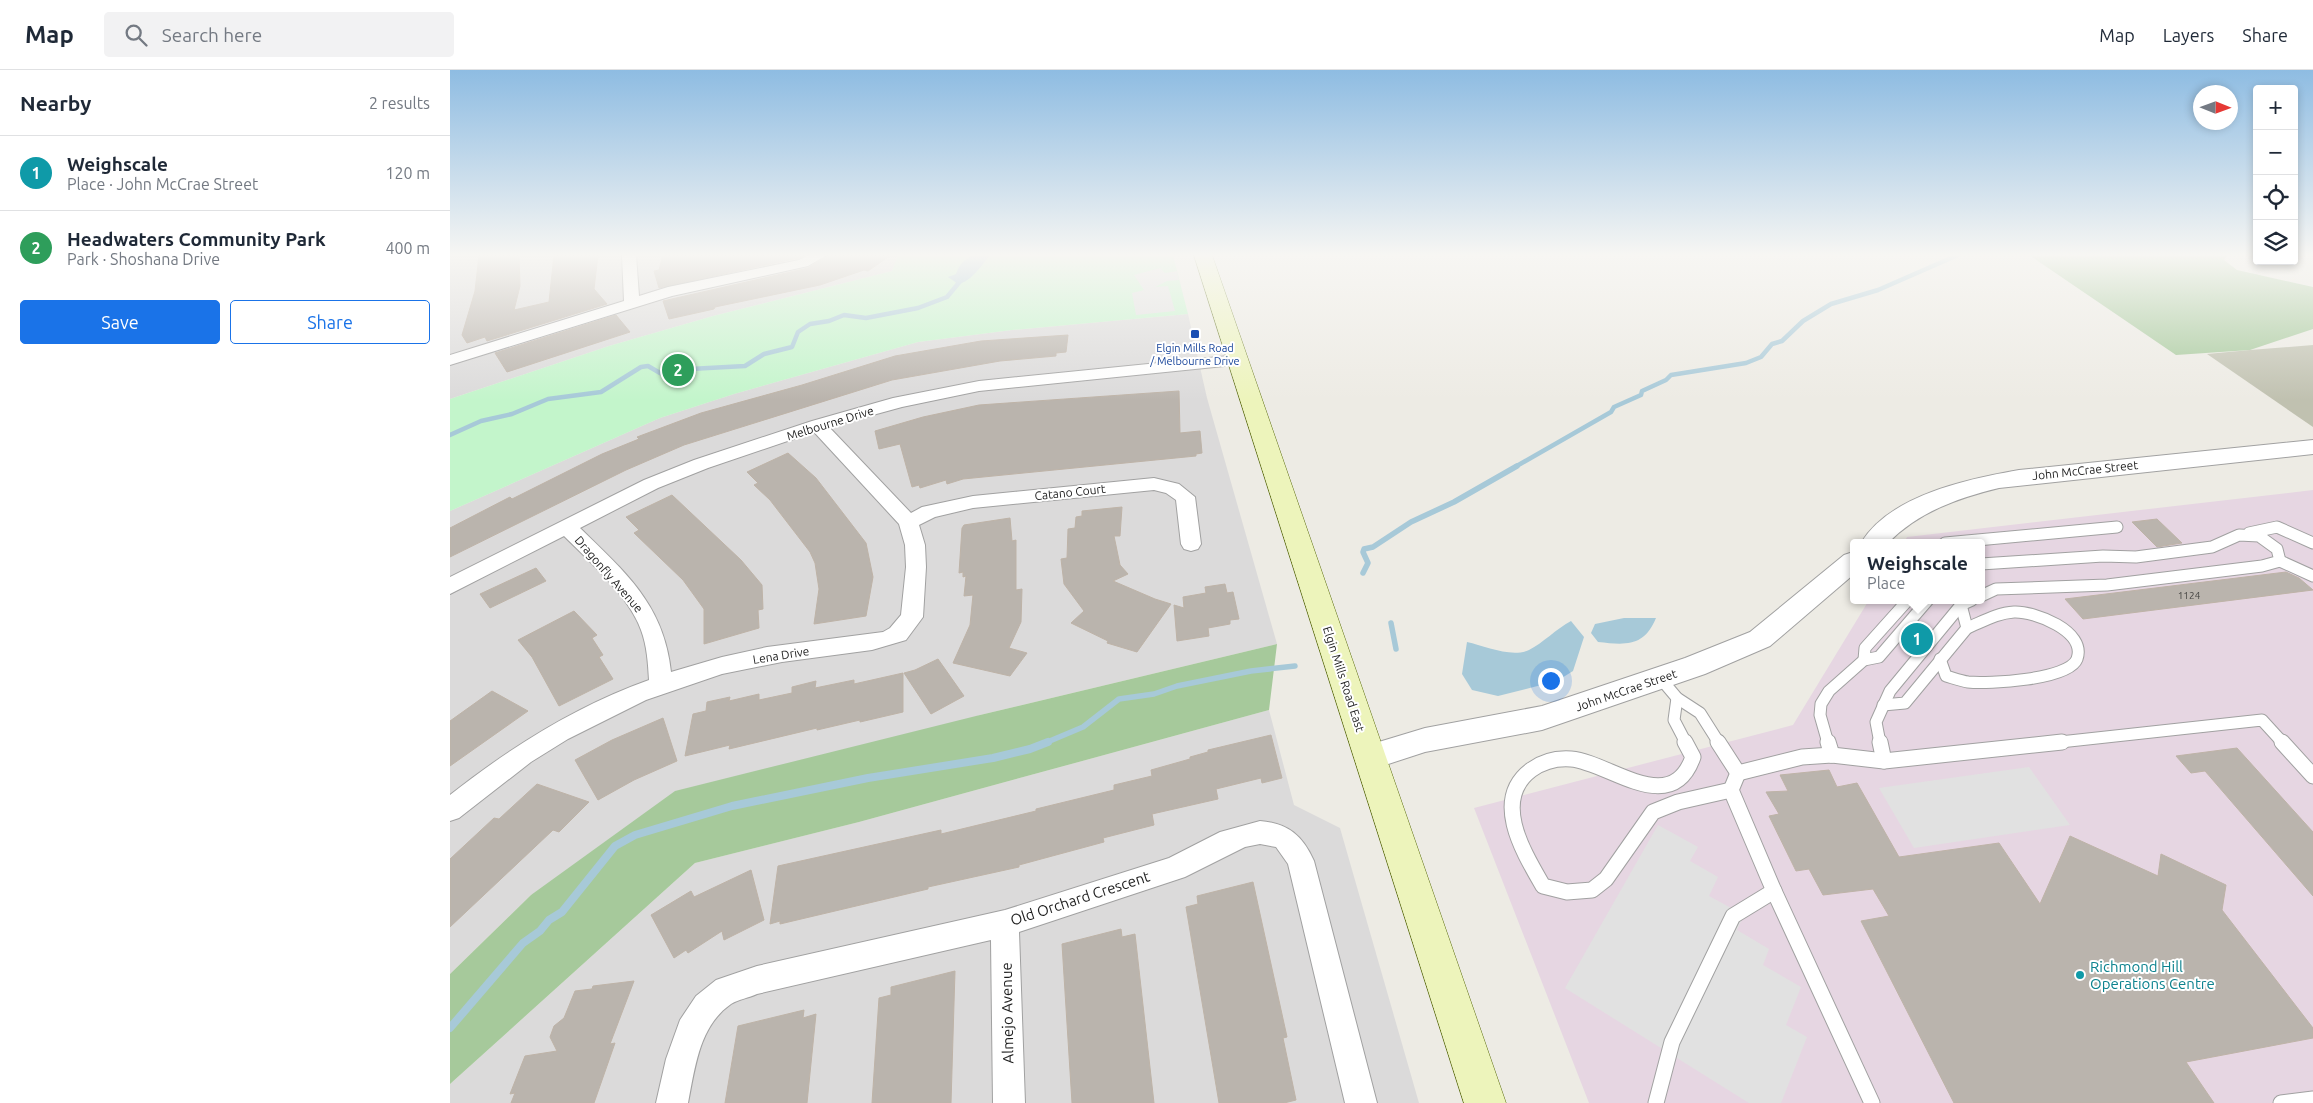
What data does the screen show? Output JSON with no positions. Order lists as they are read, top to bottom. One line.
{"streets":{"main road":["Elgin Mills Road East"],"street":["Melbourne Drive","John McCrae Street","Catano Court","Dragonfly Avenue","Lena Drive","Old Orchard Crescent","Almejo Avenue"]},"crossings":[["Melbourne Drive","Dragonfly Avenue"],["Melbourne Drive","Lena Drive"],["Melbourne Drive","Elgin Mills Road East"],["John McCrae Street","Elgin Mills Road East"],["Catano Court","Lena Drive"],["Dragonfly Avenue","Lena Drive"],["Old Orchard Crescent","Almejo Avenue"]],"places":{"transit":["Elgin Mills Road / Melbourne Drive"],"other":["Richmond Hill Operations Centre"]},"house_numbers":["1124"],"north":"right","page":{"header":"Map","search":"Search here","nav":["Map","Layers","Share"],"heading":["Nearby","2 results"],"map_buttons":["+","−"],"list":[{"mark":"1","name":"Weighscale","note":"Place · John McCrae Street","value":"120 m"},{"mark":"2","name":"Headwaters Community Park","note":"Park · Shoshana Drive","value":"400 m"}],"buttons":["Save","Share"],"pins":["2","1"],"popup":["Weighscale","Place"]}}
